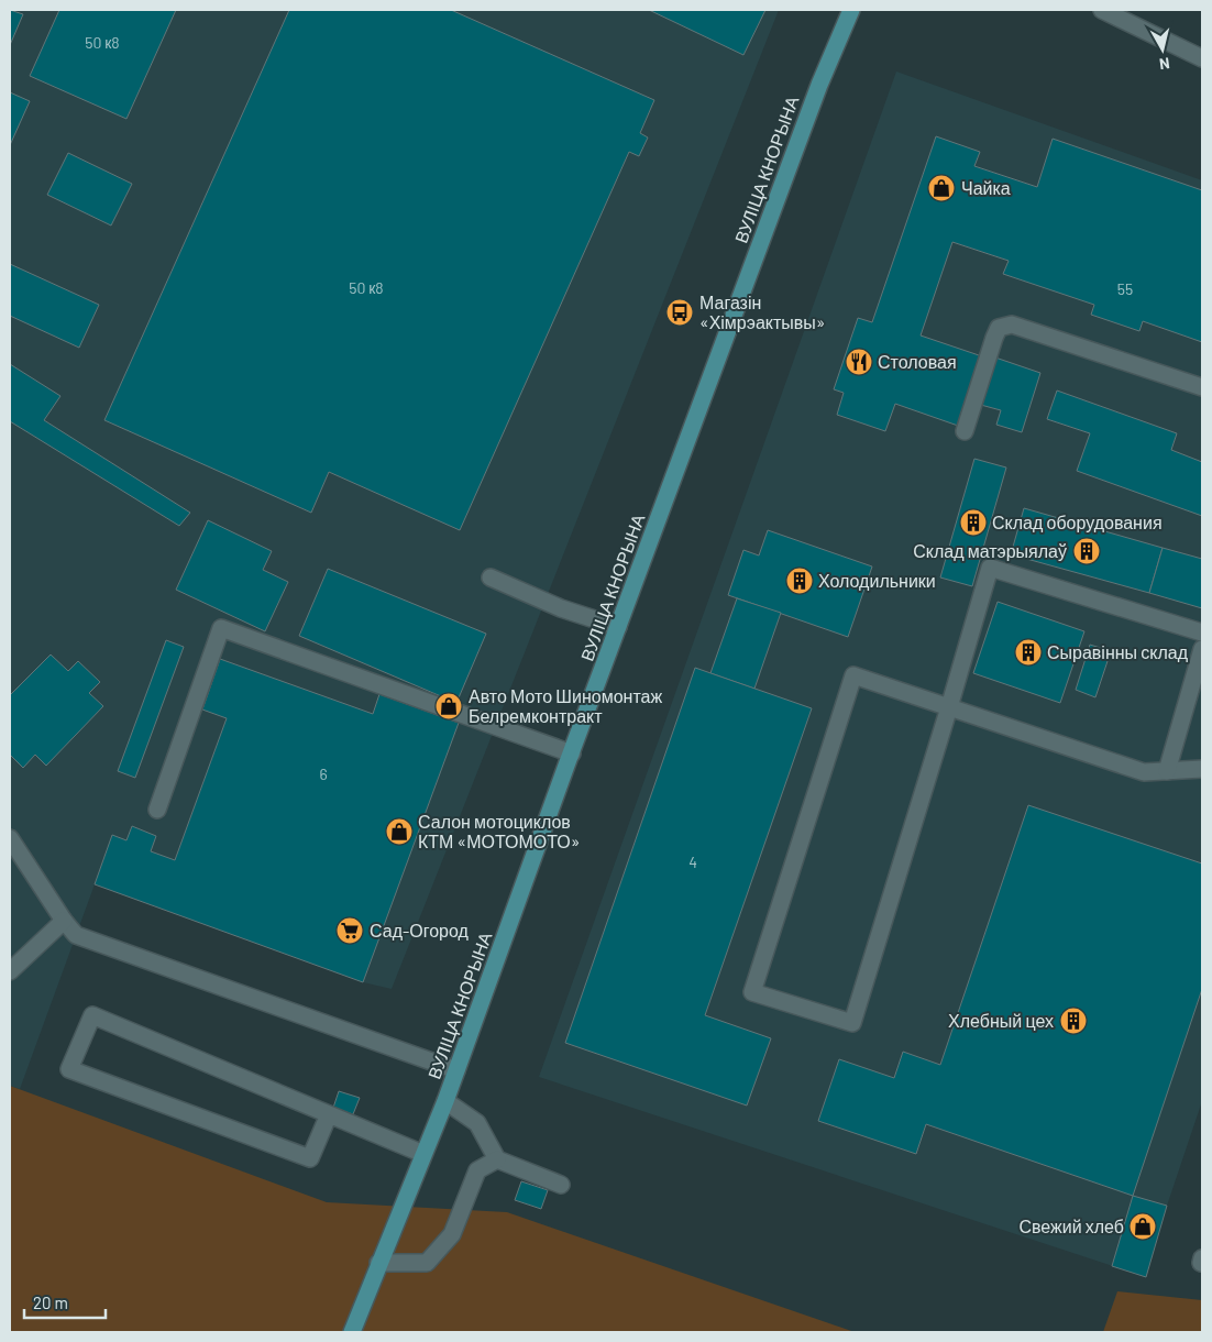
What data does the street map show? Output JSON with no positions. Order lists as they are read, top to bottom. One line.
{"streets":{"main road":["ВУЛІЦА КНОРЫНА"]},"places":{"shop":["Чайка","Авто Мото Шиномонтаж Белремконтракт","Салон мотоциклов КТМ «МОТОМОТО»","Свежий хлеб"],"bus stop":["Магазін «Хімрэактывы»"],"restaurant":["Столовая"],"building":["Склад оборудования","Склад матэрыялаў","Холодильники","Сыравінны склад","Хлебный цех"],"supermarket":["Сад-Огород"]},"house_numbers":["50 к8","50 к8","55","6","4"],"scale_bar":"20 m","north":"bottom"}
